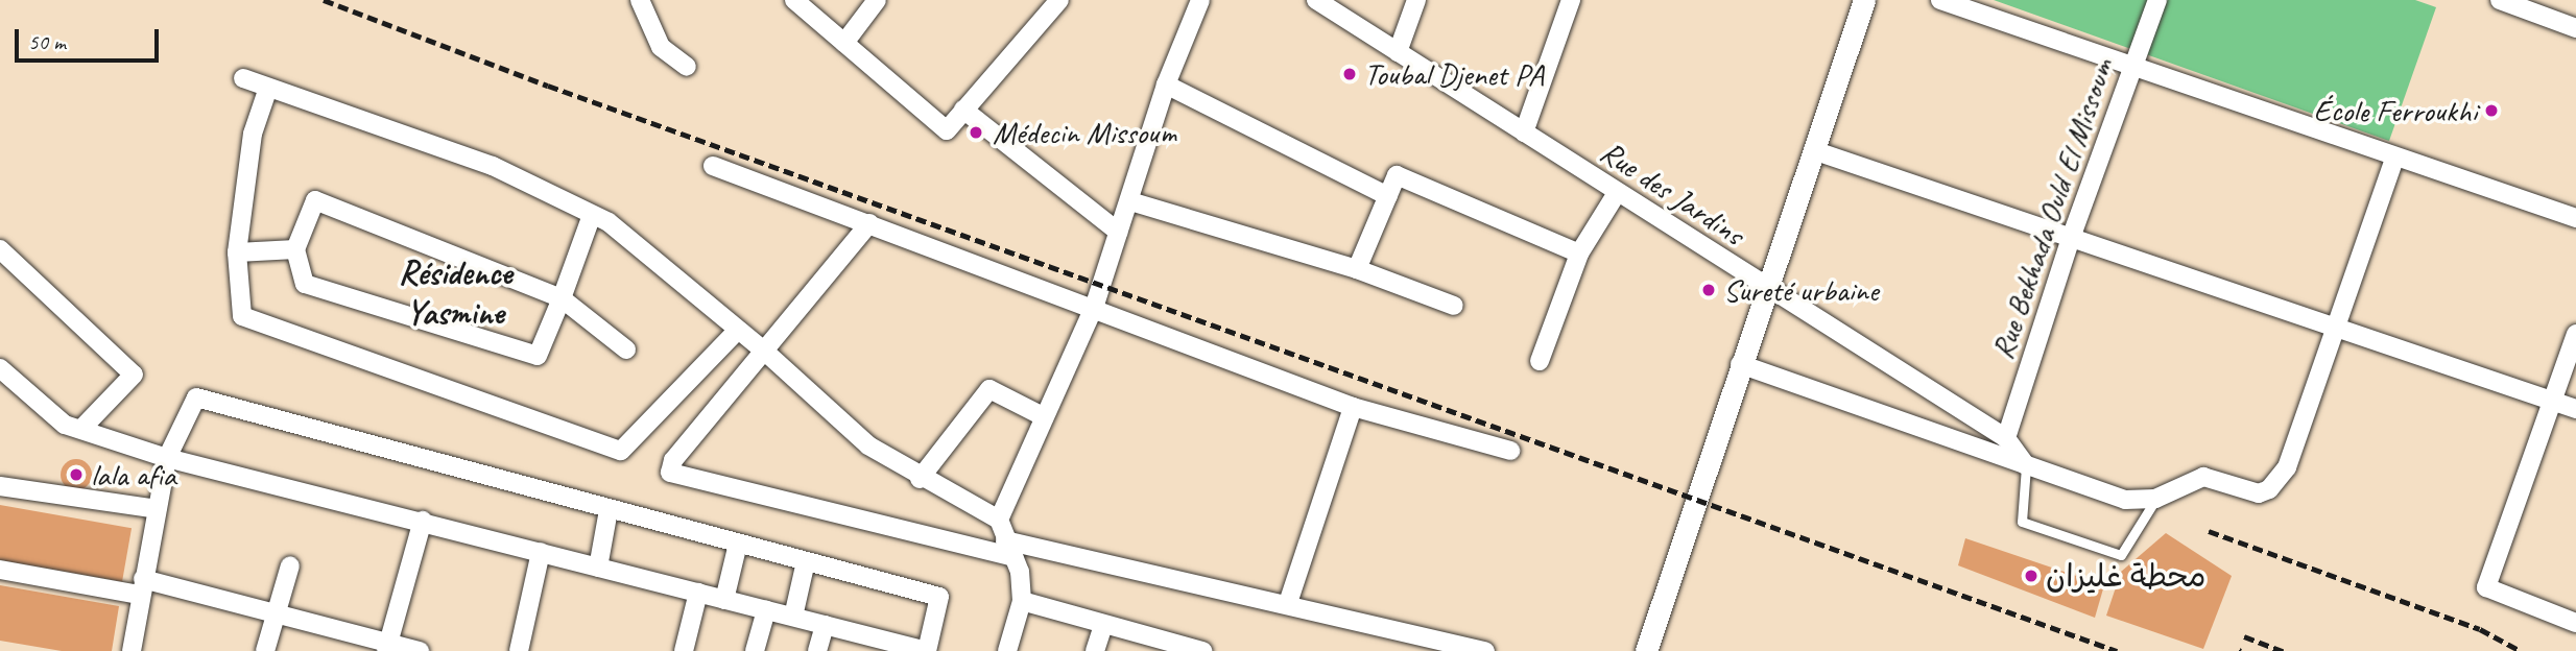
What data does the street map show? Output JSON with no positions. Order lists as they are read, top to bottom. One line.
{"streets":{"street":["Rue des Jardins","Rue Bekhada Ould El Missoum"]},"crossings":[["Rue des Jardins","Rue Bekhada Ould El Missoum"]],"districts":["Résidence Yasmine"],"places":["Toubal Djenet PA","École Ferroukhi","Médecin Missoum","Sureté urbaine","lala afia","محطة غليزان"],"scale_bar":"50 m"}
